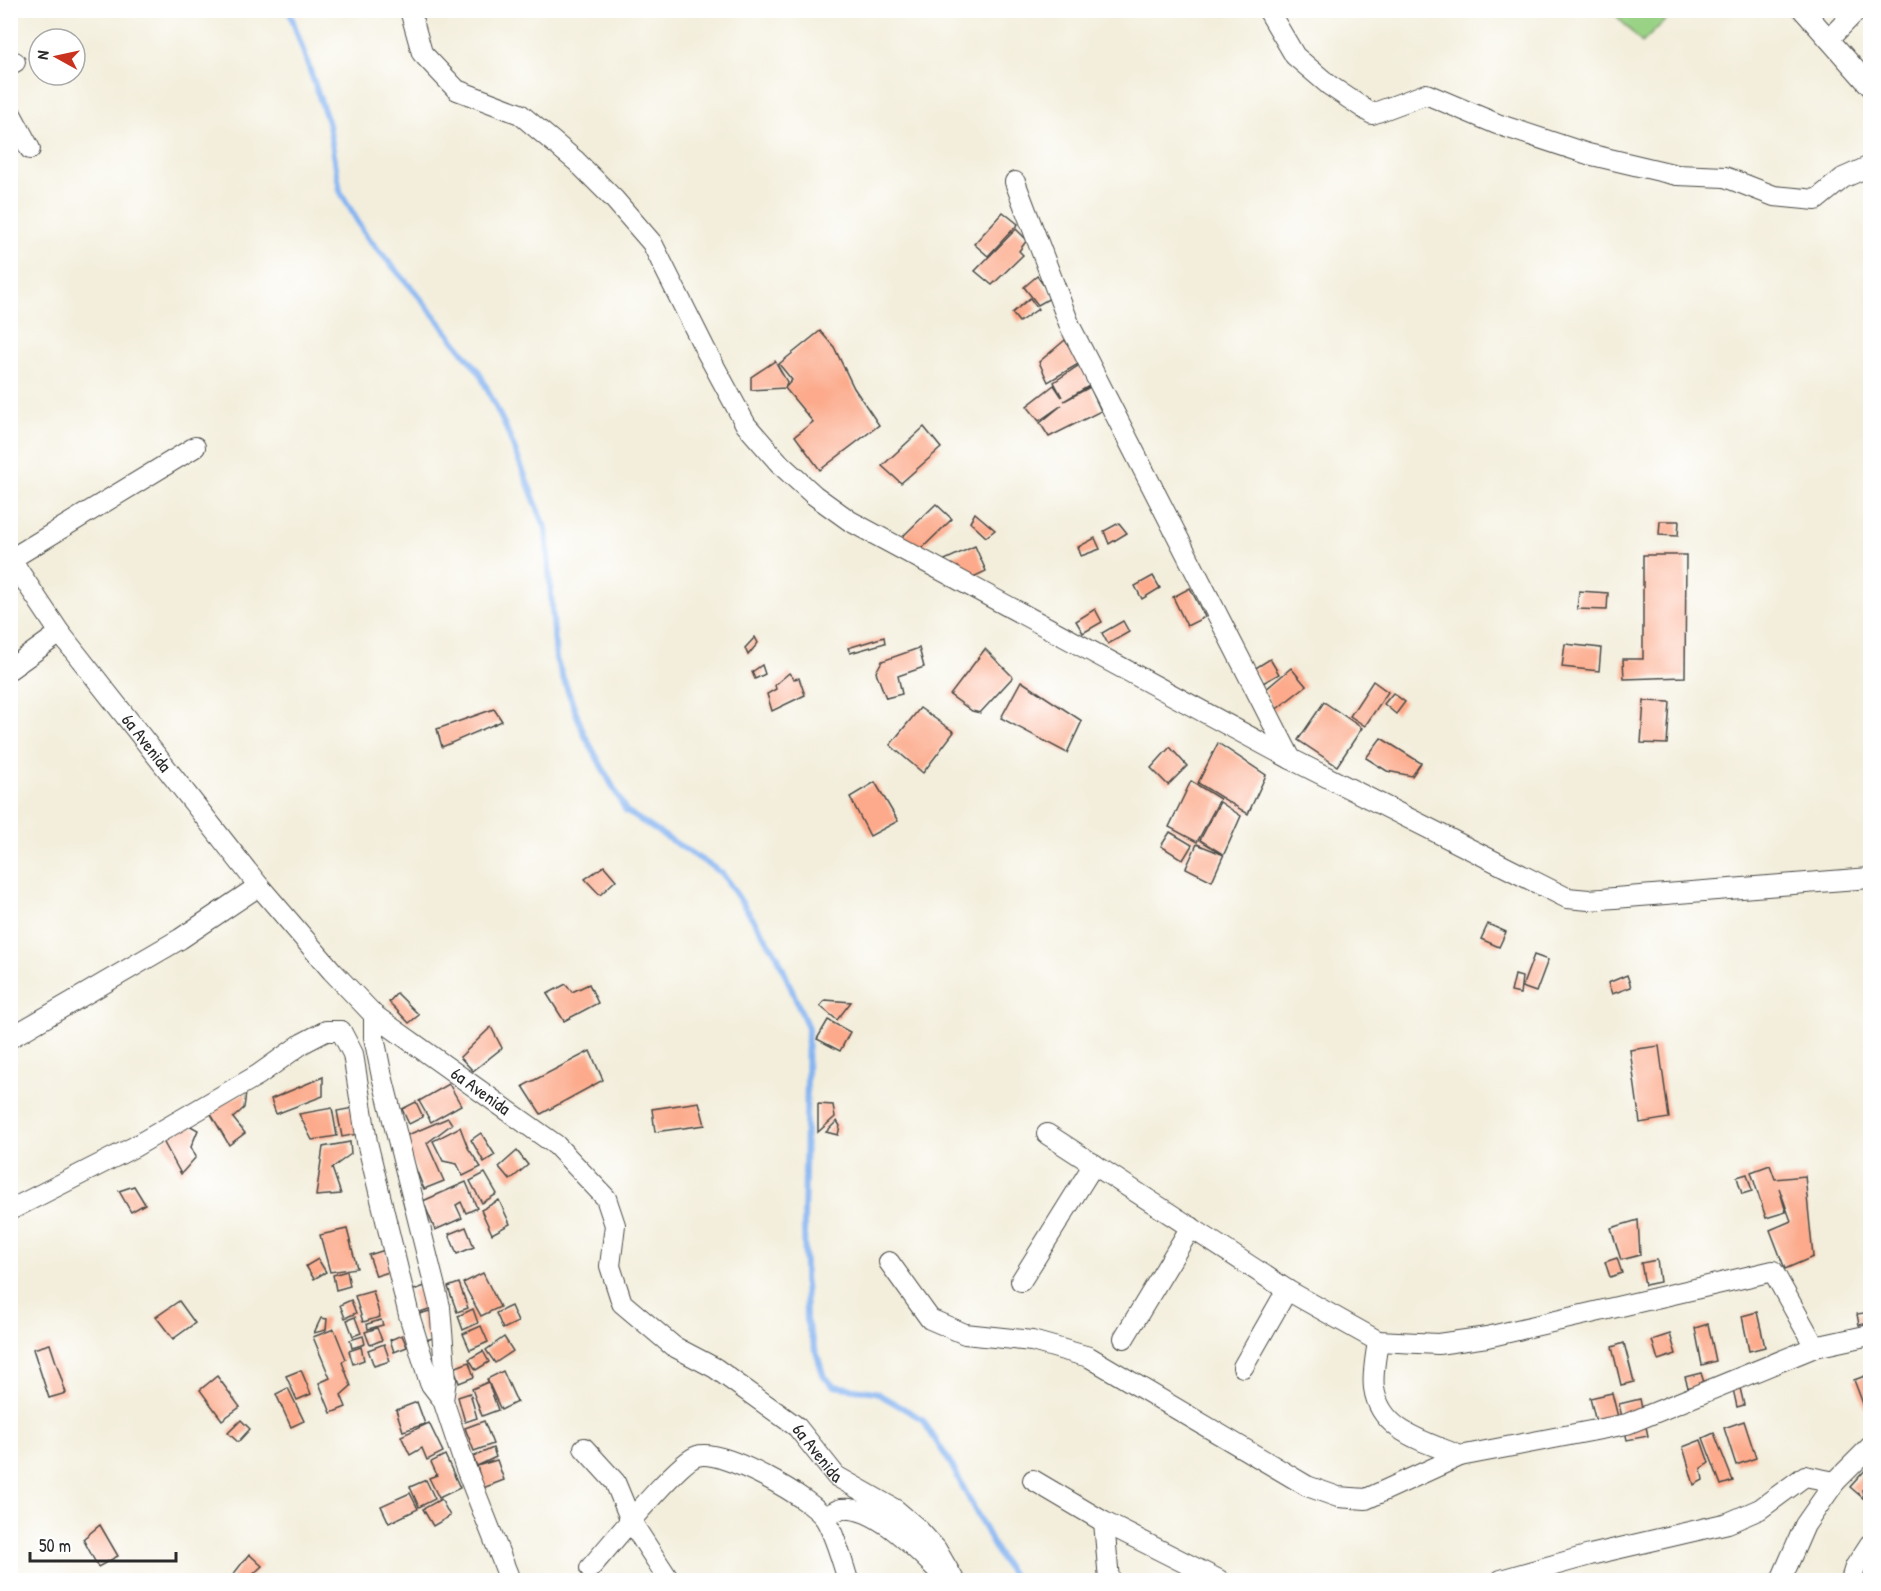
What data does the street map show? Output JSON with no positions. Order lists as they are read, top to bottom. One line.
{"streets":{"street":["6a Avenida"]},"scale_bar":"50 m","north":"left"}
